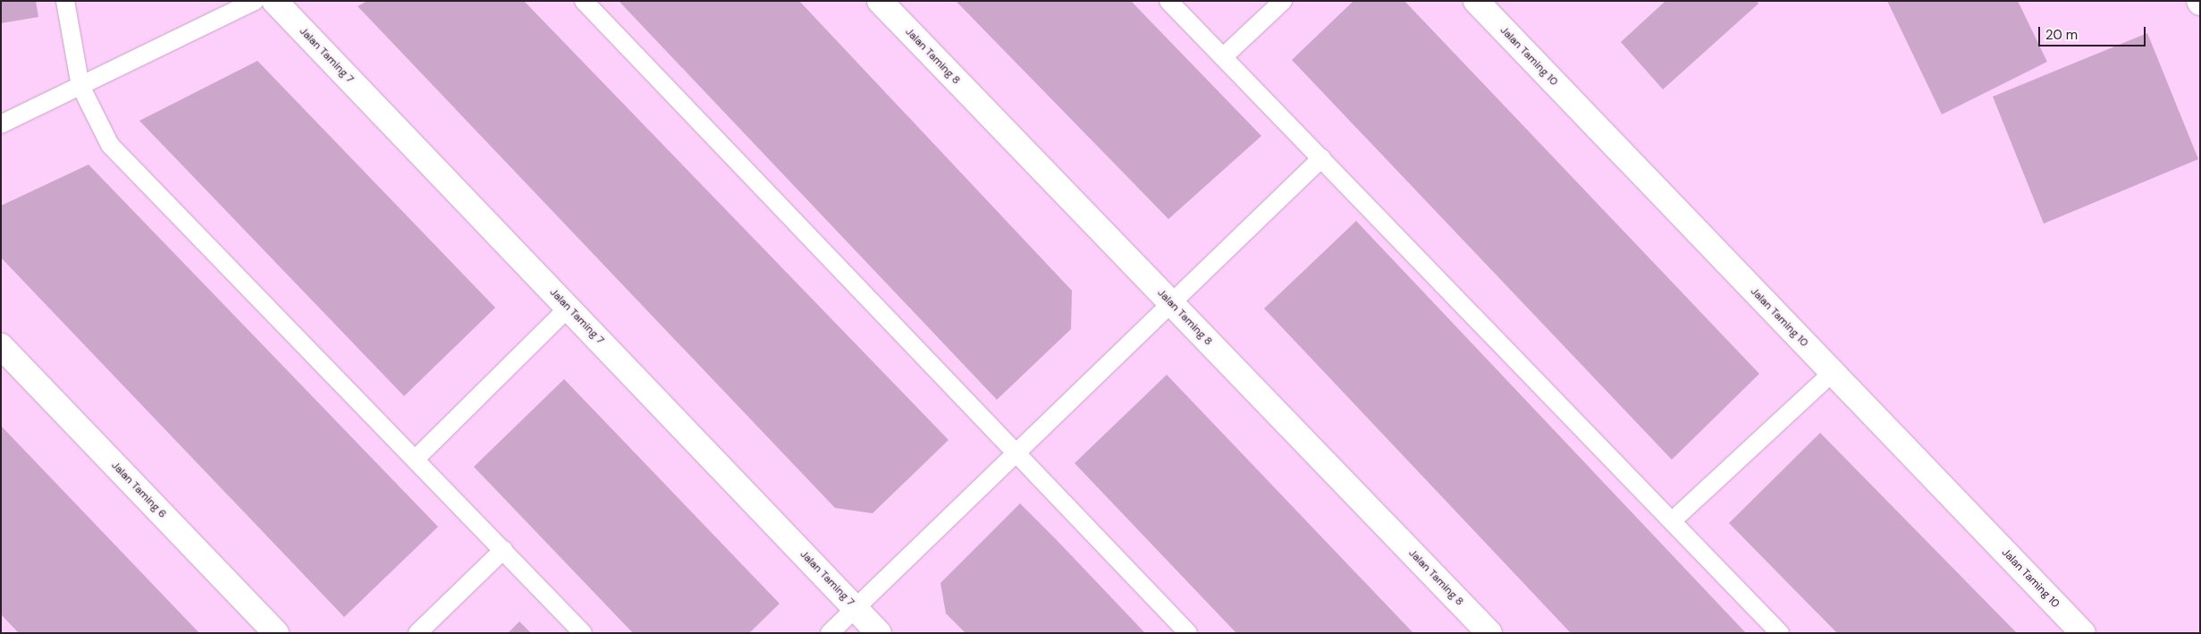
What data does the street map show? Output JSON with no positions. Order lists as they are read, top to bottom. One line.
{"streets":{"street":["Jalan Taming 7","Jalan Taming 8","Jalan Taming 10","Jalan Taming 6"]},"scale_bar":"20 m"}
